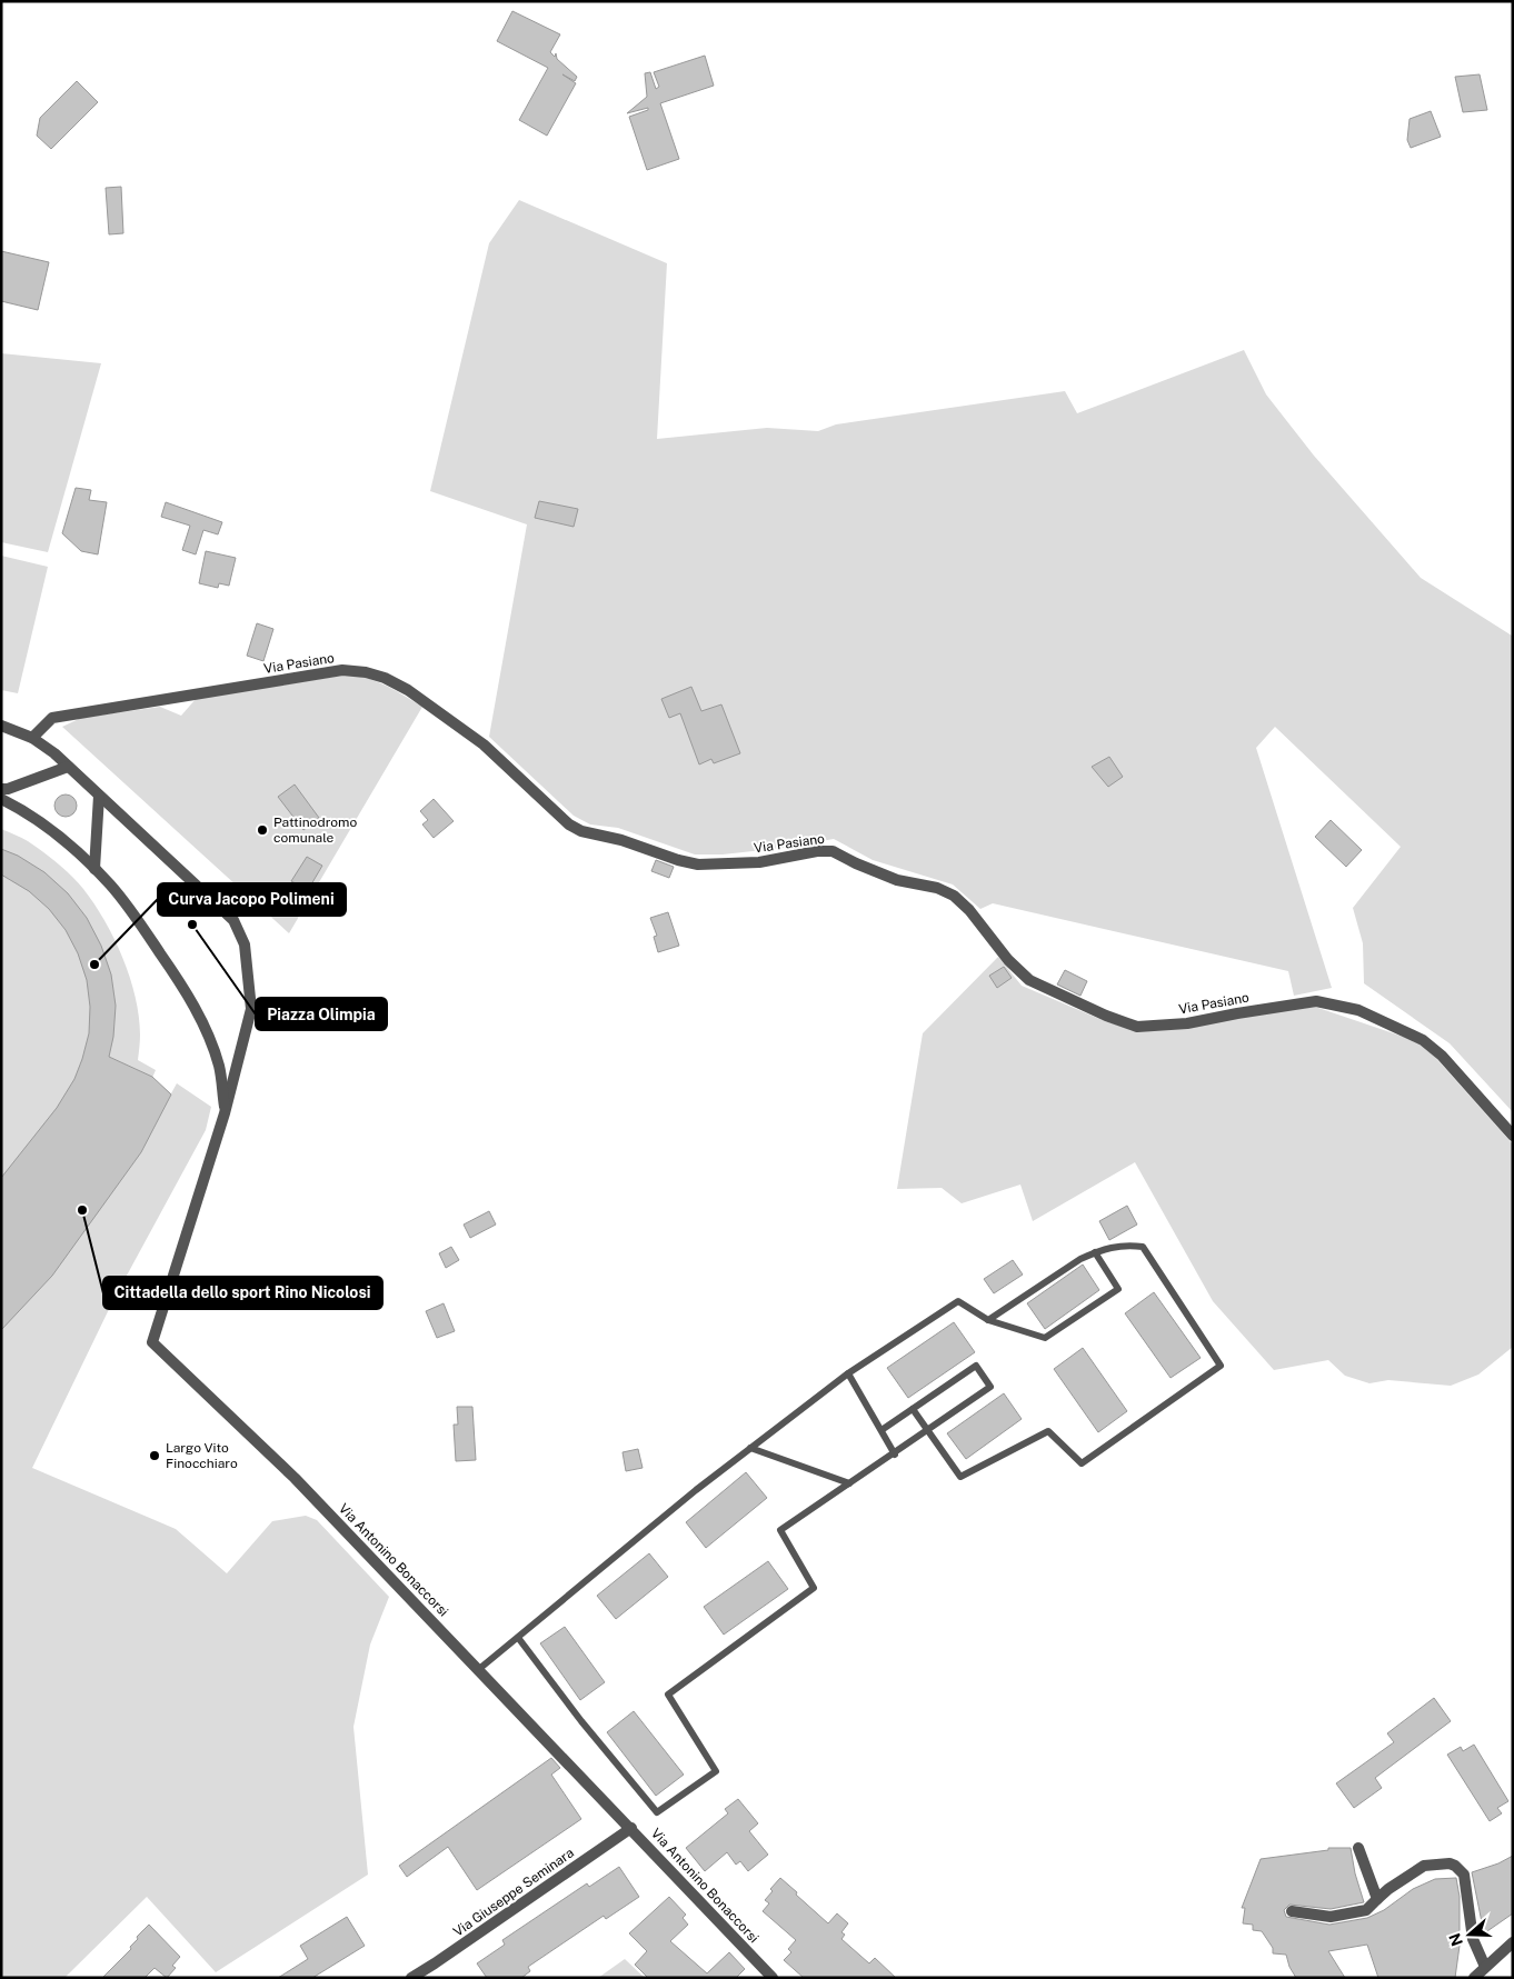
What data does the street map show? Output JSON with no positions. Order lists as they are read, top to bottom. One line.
{"streets":{"street":["Via Pasiano","Via Antonino Bonaccorsi","Via Giuseppe Seminara"]},"crossings":[["Via Antonino Bonaccorsi","Via Giuseppe Seminara"]],"places":["Pattinodromo comunale","Piazza Olimpia","Curva Jacopo Polimeni","Cittadella dello sport Rino Nicolosi","Largo Vito Finocchiaro"],"north":"left"}
